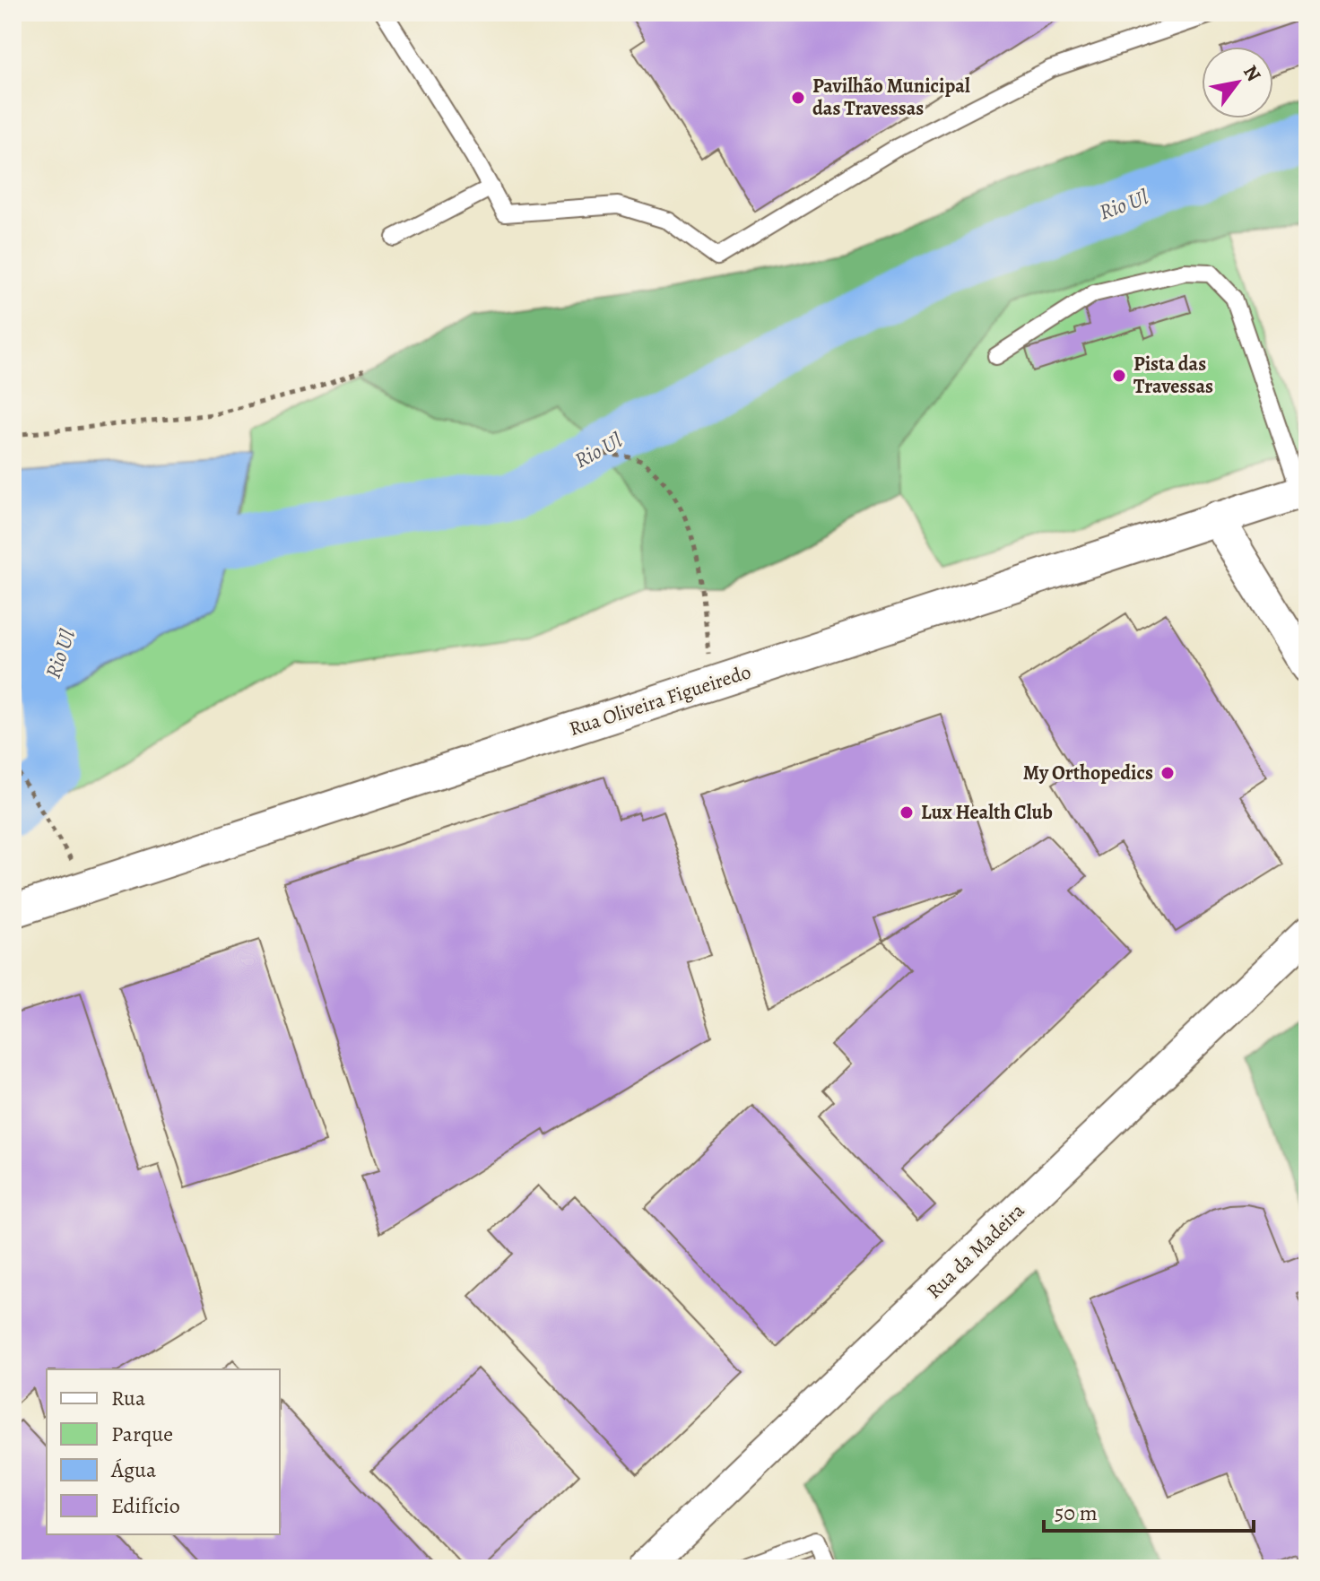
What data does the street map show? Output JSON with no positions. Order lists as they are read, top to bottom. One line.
{"streets":{"street":["Rua Oliveira Figueiredo","Rua da Madeira"]},"water":["Rio Ul"],"places":["Pavilhão Municipal das Travessas","Pista das Travessas","My Orthopedics","Lux Health Club"],"legend":["Rua","Parque","Água","Edifício"],"scale_bar":"50 m","north":"top right"}
